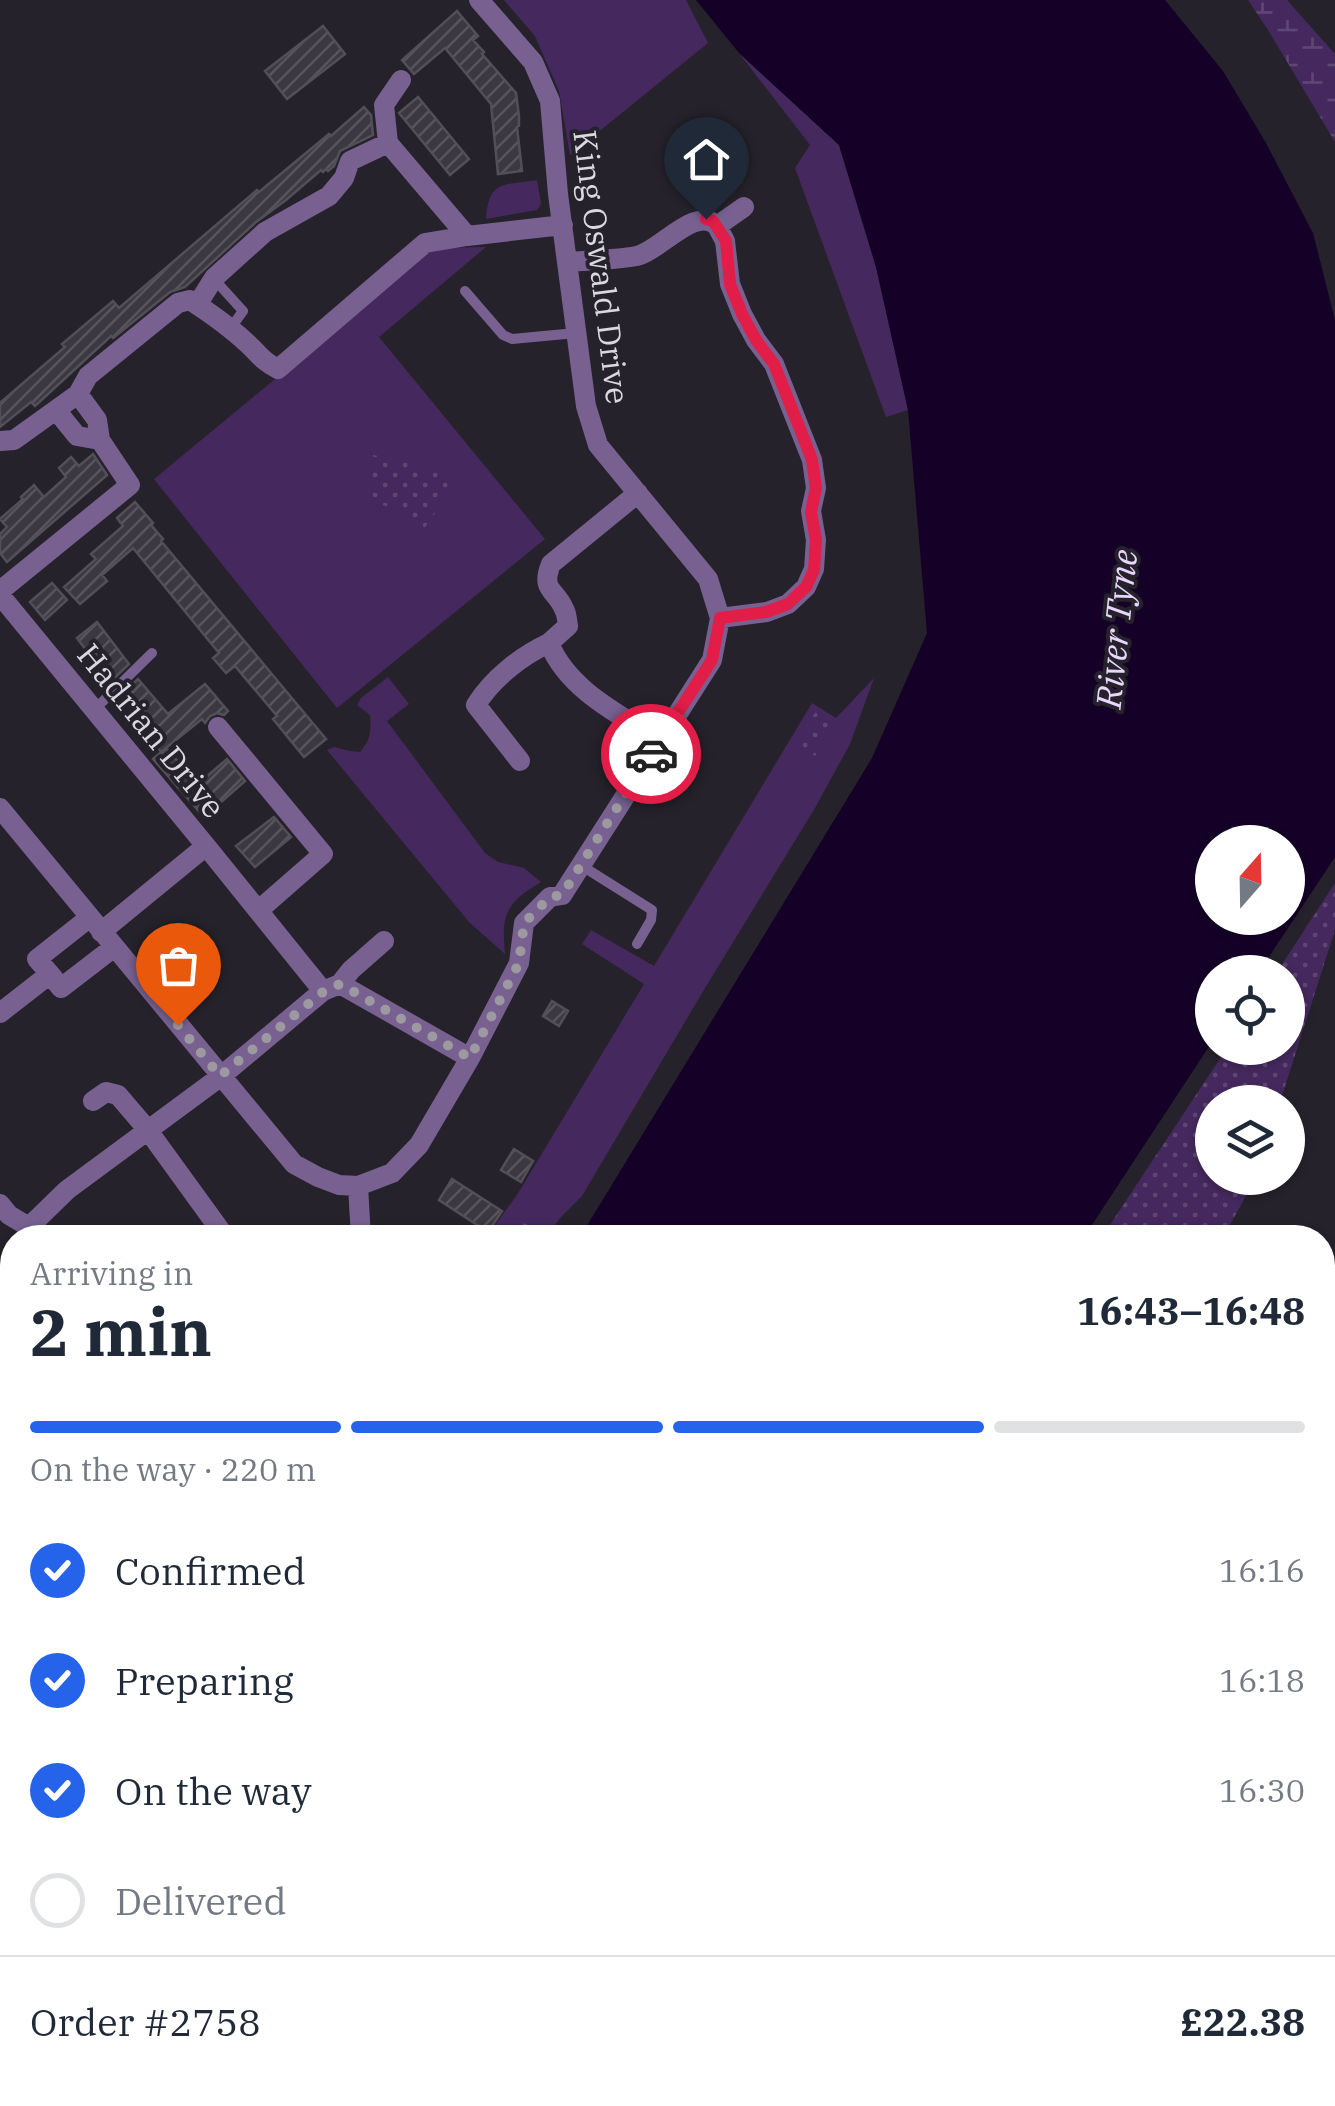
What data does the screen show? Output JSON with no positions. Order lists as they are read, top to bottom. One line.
{"streets":{"street":["King Oswald Drive","Hadrian Drive"]},"water":["River Tyne"],"north":"top","page":{"heading":["2 min","Arriving in","16:43–16:48"],"panel":["Order #2758","£22.38"],"bar":"On the way · 220 m","list":[["Confirmed","16:16"],["Preparing","16:18"],["On the way","16:30"],"Delivered"]}}
